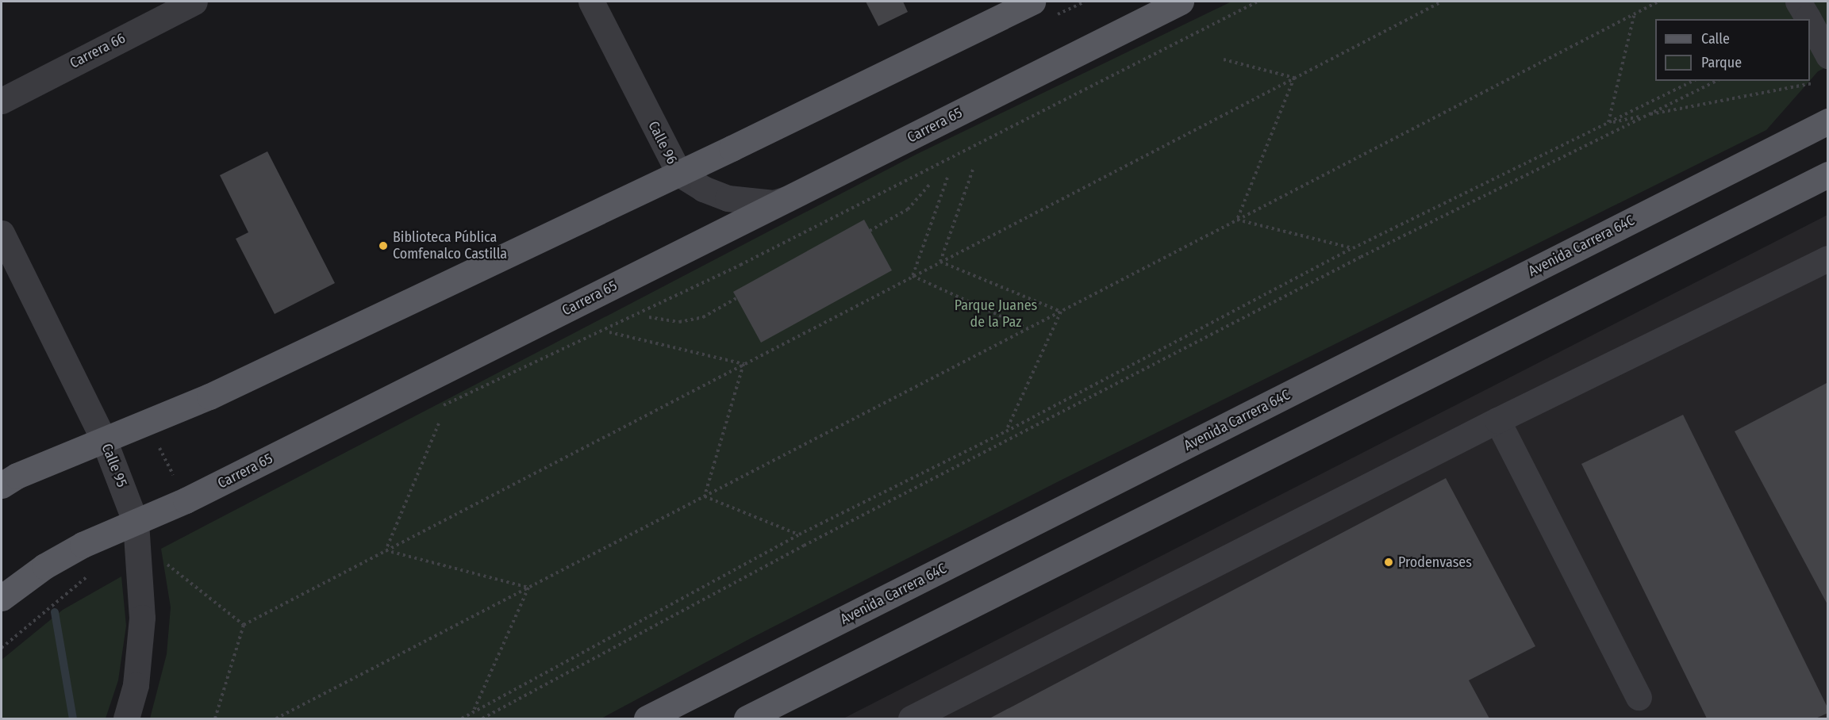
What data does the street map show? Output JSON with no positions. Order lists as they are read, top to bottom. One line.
{"streets":{"main road":["Carrera 65","Avenida Carrera 64C"],"street":["Carrera 66","Calle 96","Calle 95"]},"crossings":[["Carrera 65","Calle 96"],["Carrera 65","Calle 95"]],"parks":["Parque Juanes de la Paz"],"places":["Biblioteca Pública Comfenalco Castilla","Prodenvases"],"legend":["Calle","Parque"]}
